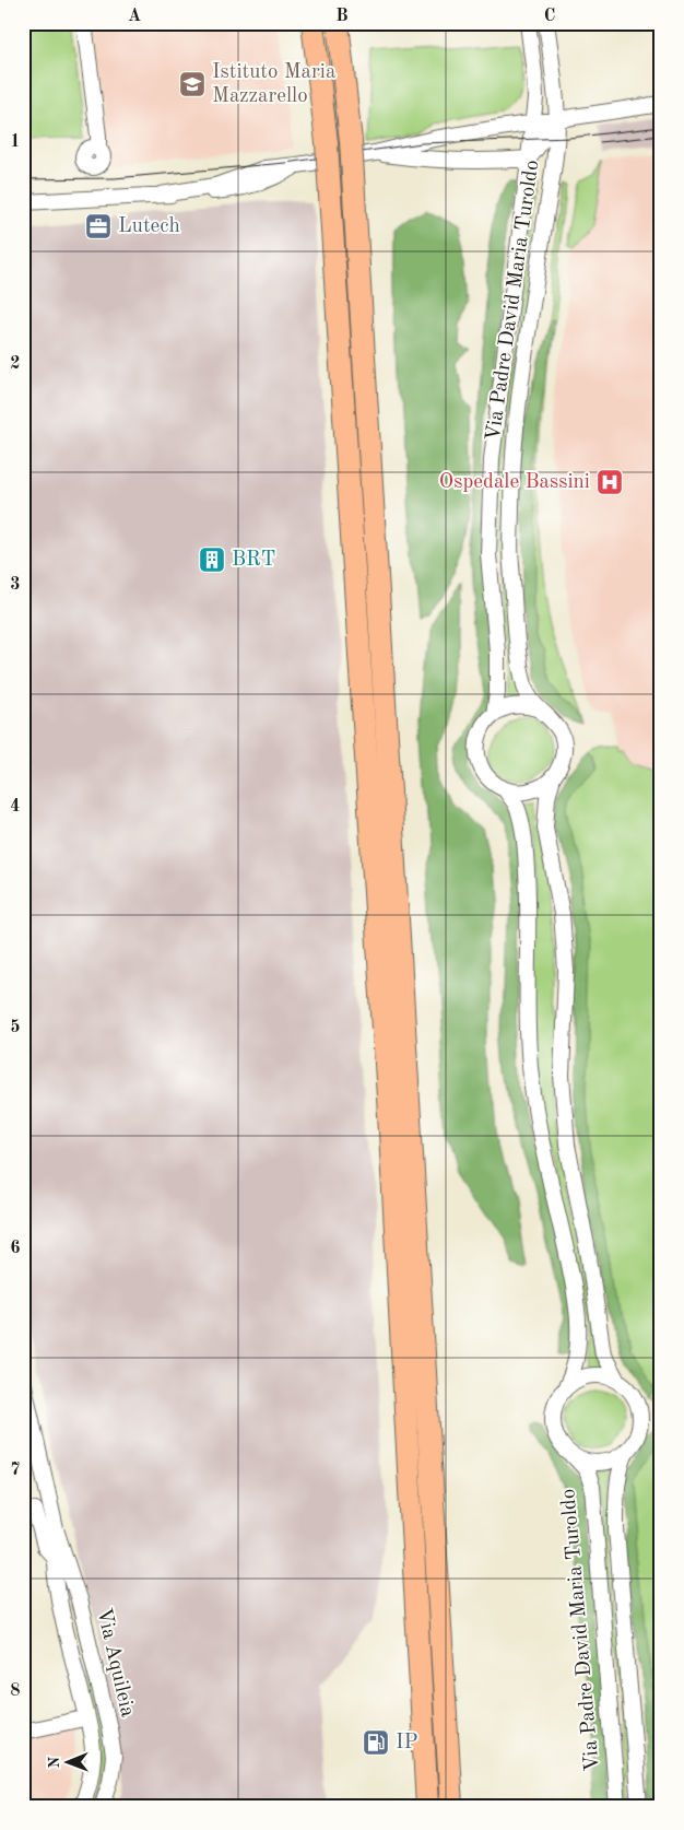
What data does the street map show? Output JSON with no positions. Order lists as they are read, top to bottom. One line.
{"streets":{"street":["Via Padre David Maria Turoldo","Via Aquileia"]},"places":{"school or university":["Istituto Maria Mazzarello"],"office":["Lutech"],"hospital":["Ospedale Bassini"],"building":["BRT"],"fuel station":["IP"]},"north":"left","grid":{"columns":["A","B","C"],"rows":["1","2","3","4","5","6","7","8"]}}
